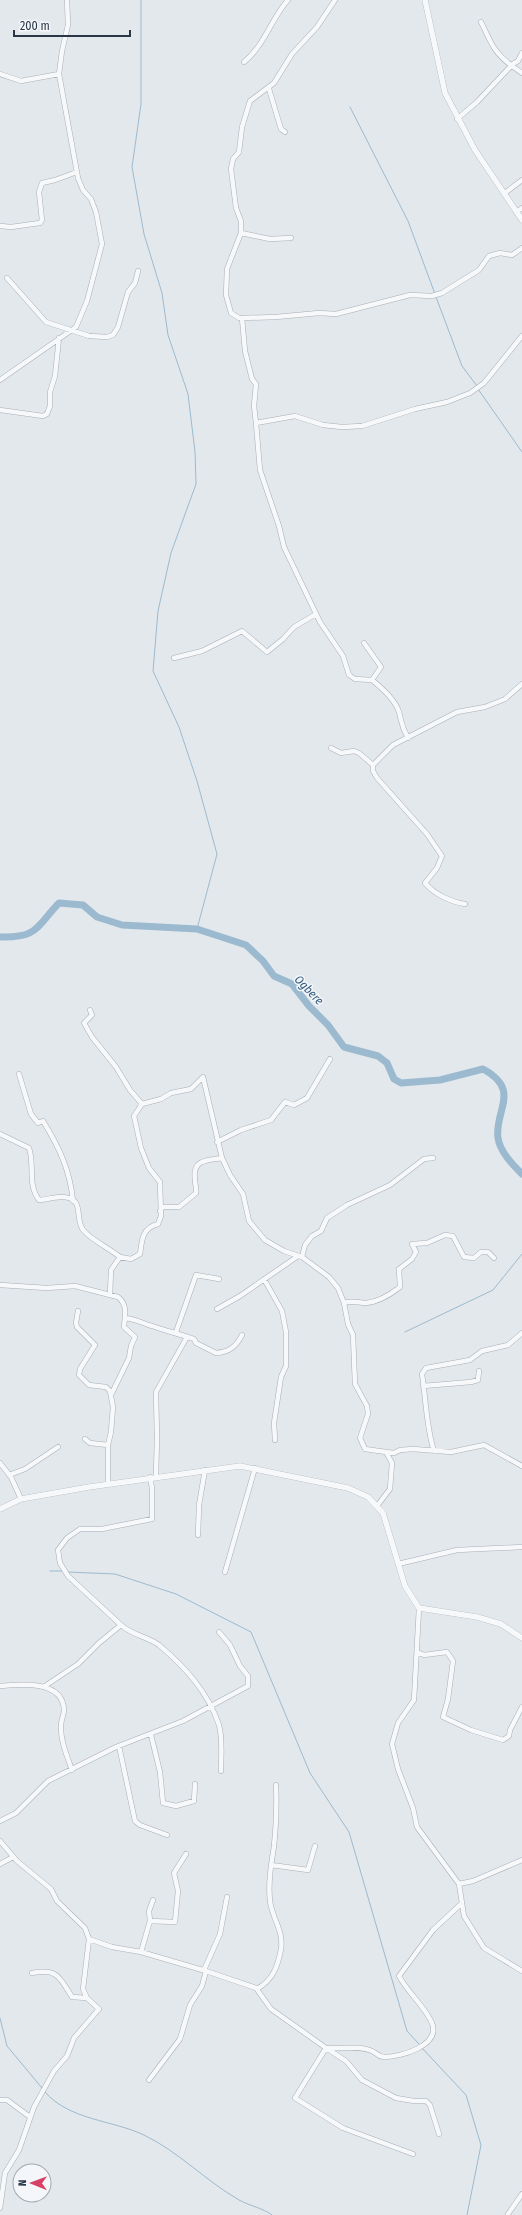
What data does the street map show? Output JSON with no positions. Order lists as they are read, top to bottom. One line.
{"water":["Ogbere"],"scale_bar":"200 m","north":"left"}
